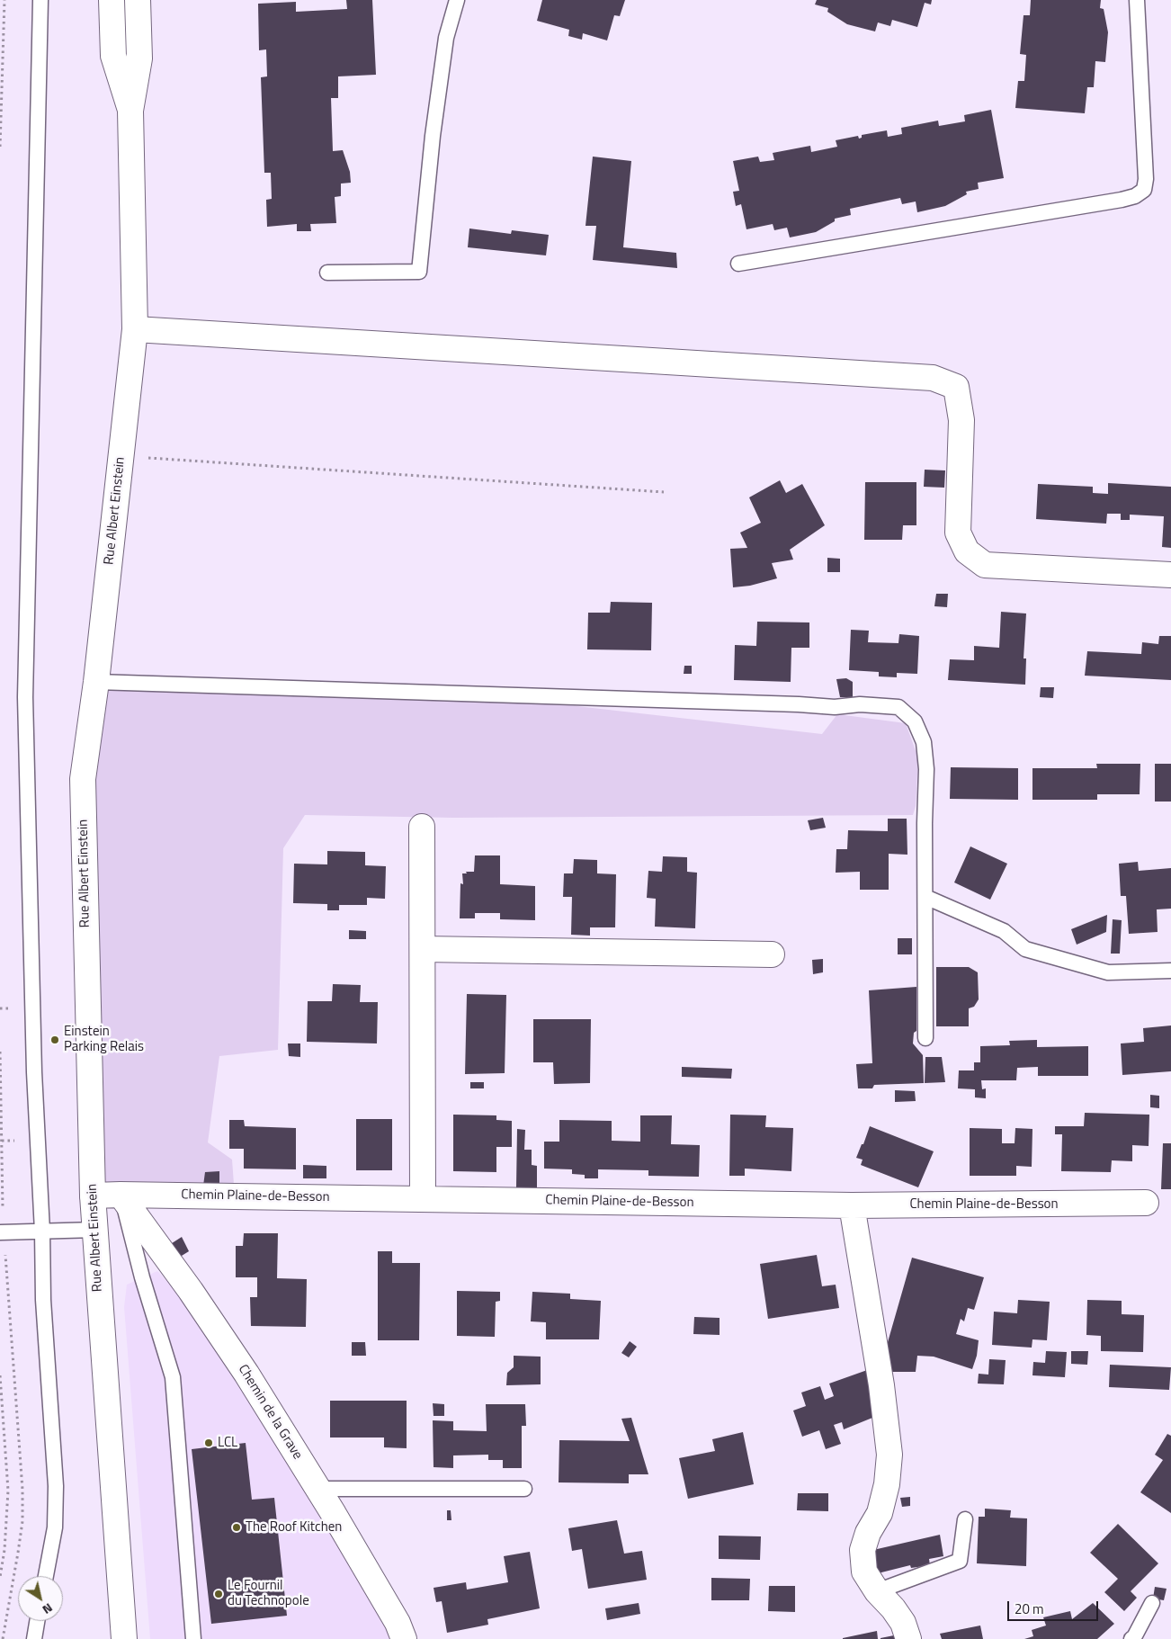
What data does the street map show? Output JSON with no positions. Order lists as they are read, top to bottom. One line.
{"streets":{"street":["Rue Albert Einstein","Chemin Plaine-de-Besson","Chemin de la Grave"]},"crossings":[["Rue Albert Einstein","Chemin Plaine-de-Besson"],["Chemin Plaine-de-Besson","Chemin de la Grave"]],"places":["Einstein Parking Relais","LCL","The Roof Kitchen","Le Fournil du Technopole"],"scale_bar":"20 m","north":"bottom right"}
